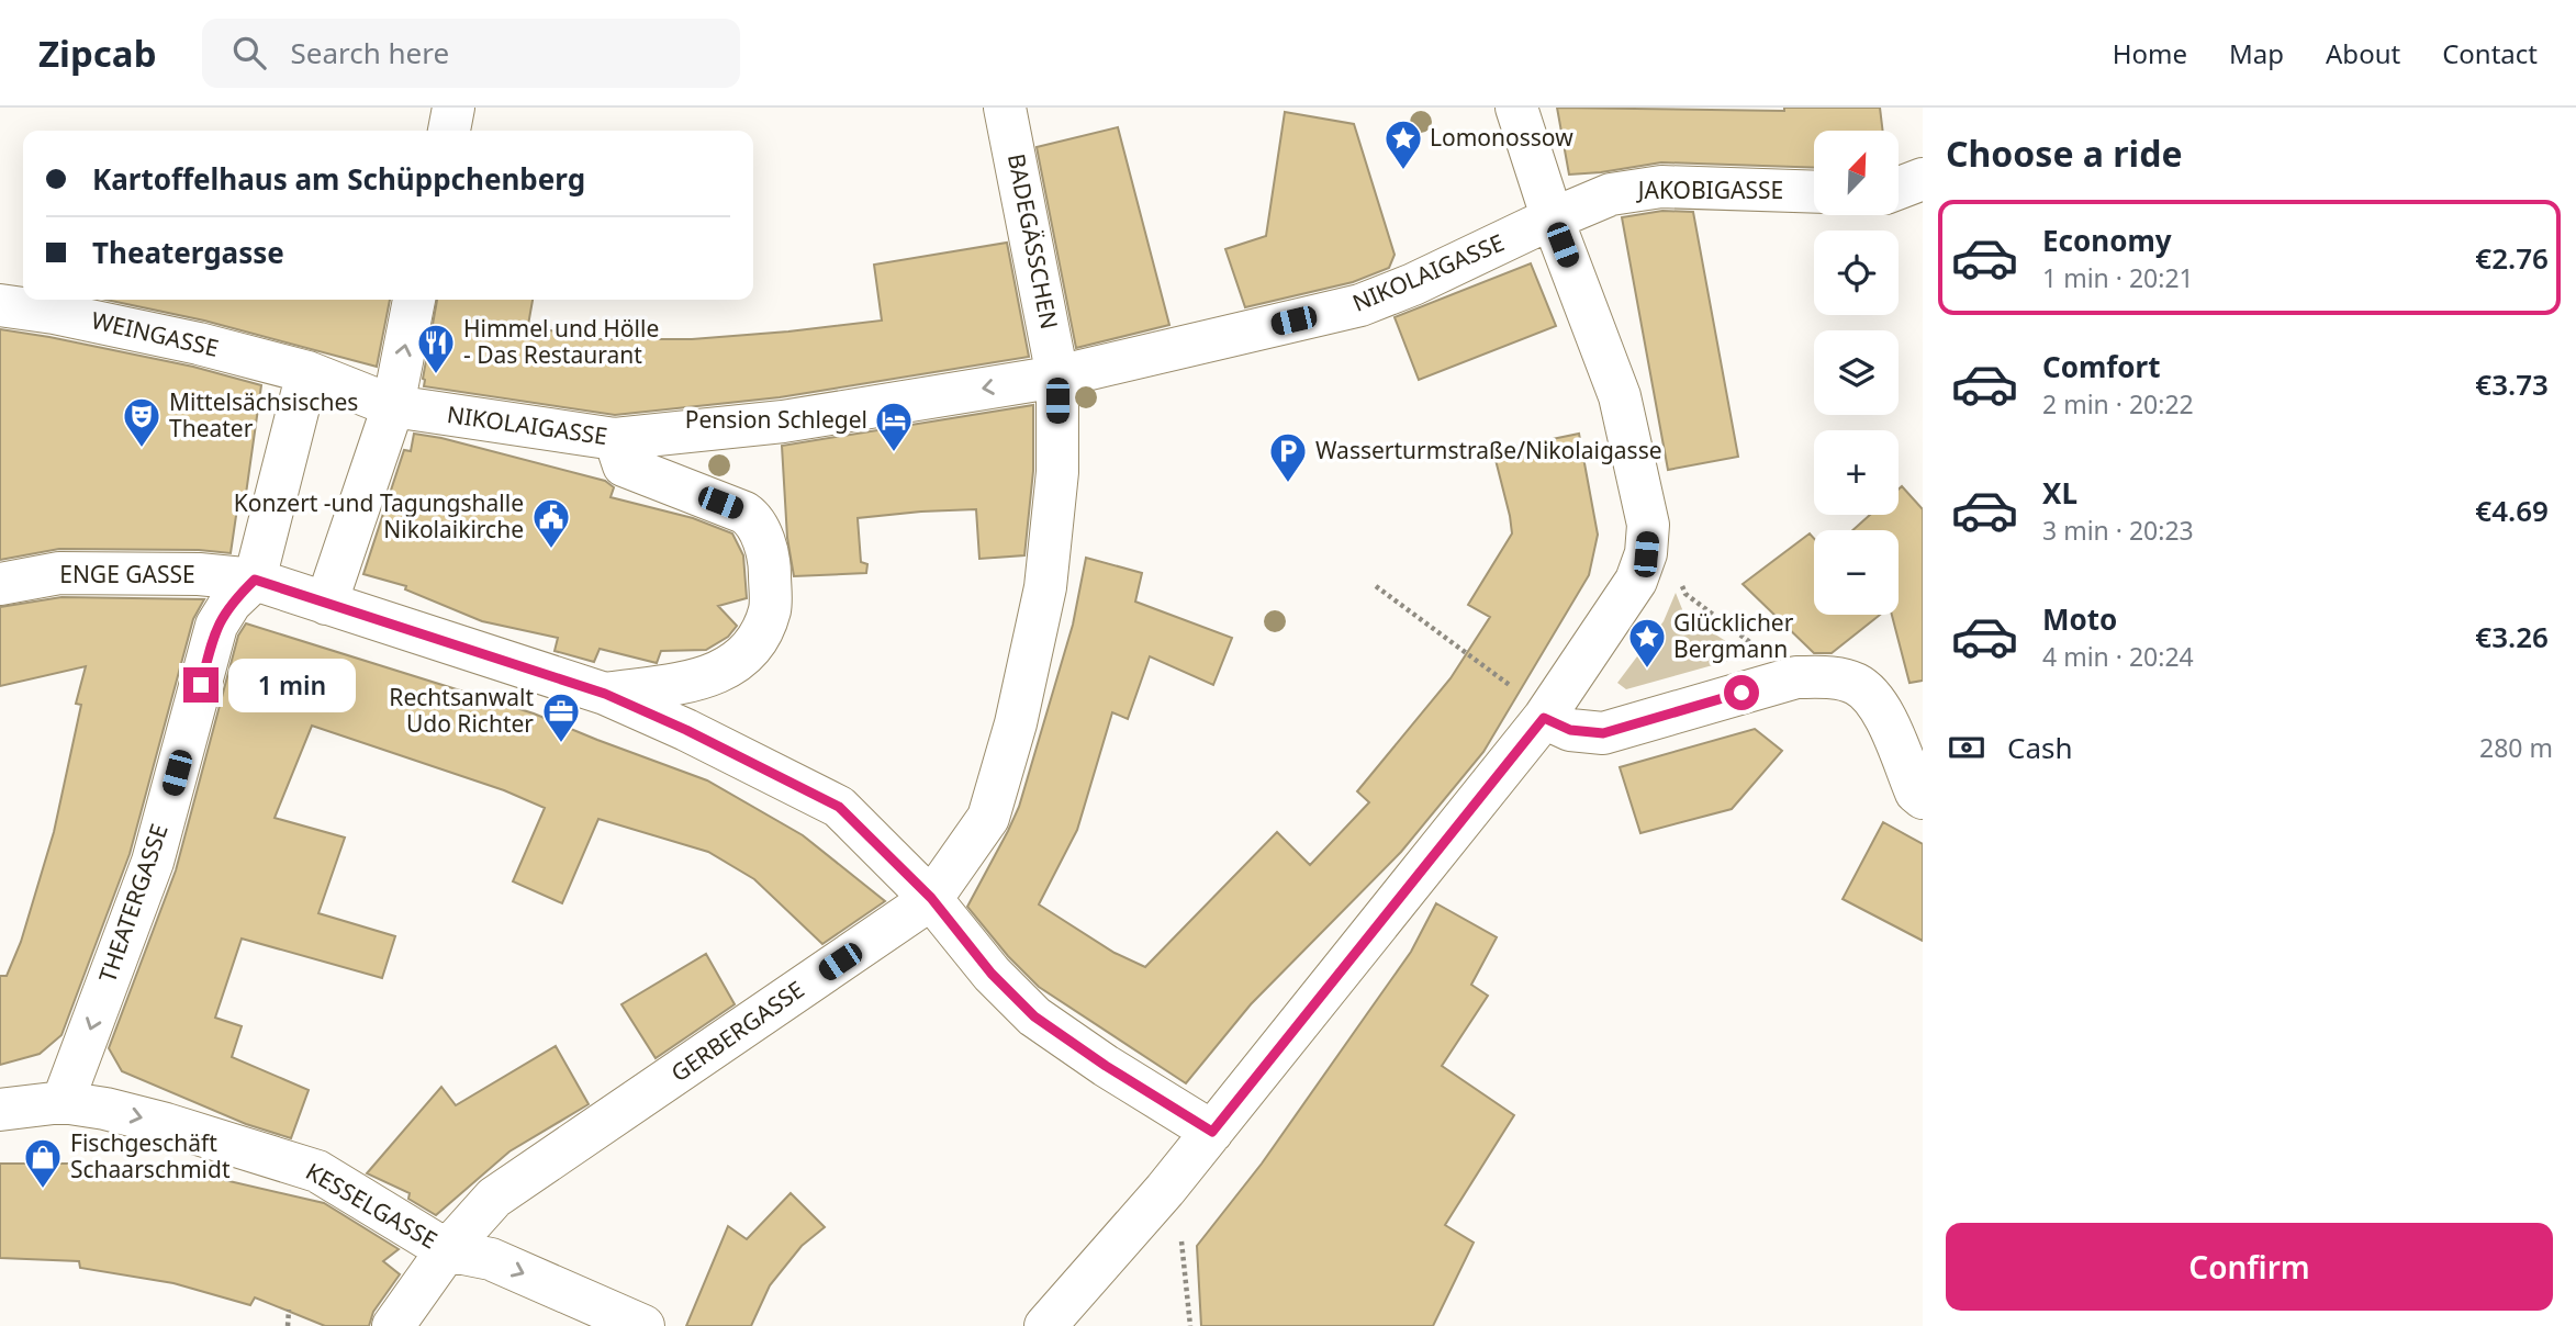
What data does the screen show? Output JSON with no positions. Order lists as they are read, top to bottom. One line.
{"streets":{"street":["JAKOBIGASSE","BADEGÄSSCHEN","NIKOLAIGASSE","WEINGASSE","ENGE GASSE","THEATERGASSE","GERBERGASSE","KESSELGASSE"]},"crossings":[["JAKOBIGASSE","NIKOLAIGASSE"],["BADEGÄSSCHEN","NIKOLAIGASSE"],["BADEGÄSSCHEN","GERBERGASSE"],["NIKOLAIGASSE","WEINGASSE"],["NIKOLAIGASSE","GERBERGASSE"],["ENGE GASSE","THEATERGASSE"],["ENGE GASSE","GERBERGASSE"],["THEATERGASSE","KESSELGASSE"],["GERBERGASSE","KESSELGASSE"]],"one_way":["NIKOLAIGASSE","THEATERGASSE","KESSELGASSE"],"places":{"place":["Lomonossow","Glücklicher Bergmann"],"restaurant":["Himmel und Hölle - Das Restaurant"],"theatre":["Mittelsächsisches Theater"],"hotel":["Pension Schlegel"],"parking":["Wasserturmstraße/Nikolaigasse"],"public building":["Konzert -und Tagungshalle Nikolaikirche"],"office":["Rechtsanwalt Udo Richter"],"shop":["Fischgeschäft Schaarschmidt"]},"north":"top right","page":{"header":"Zipcab","search":"Search here","nav":["Home","Map","About","Contact"],"heading":"Choose a ride","map_buttons":["+","−"],"banner":["Kartoffelhaus am Schüppchenberg","Theatergasse"],"list":[{"name":"Economy","note":"1 min · 20:21","value":"€2.76"},{"name":"Comfort","note":"2 min · 20:22","value":"€3.73"},{"name":"XL","note":"3 min · 20:23","value":"€4.69"},{"name":"Moto","note":"4 min · 20:24","value":"€3.26"}],"bubble":"1 min","pay":["Cash","280 m"],"buttons":"Confirm"}}
